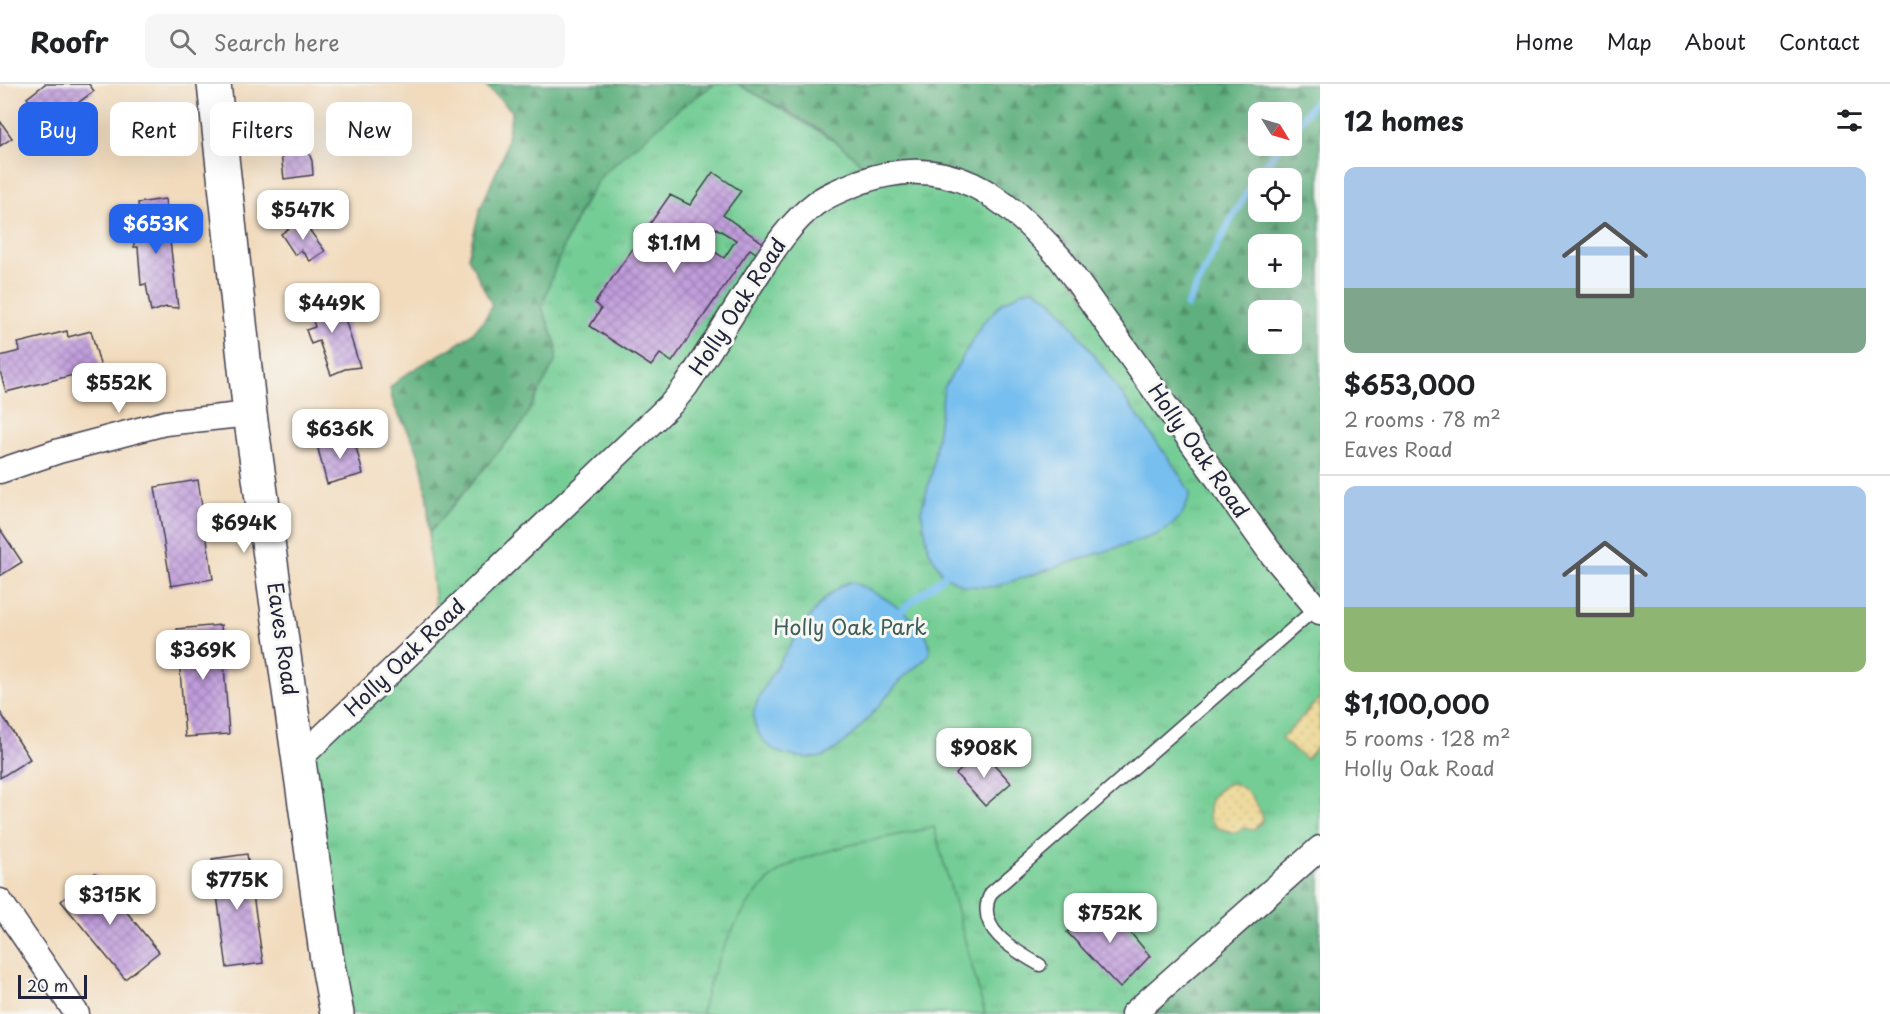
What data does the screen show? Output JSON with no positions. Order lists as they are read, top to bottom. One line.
{"streets":{"street":["Holly Oak Road","Eaves Road"]},"crossings":[["Holly Oak Road","Eaves Road"]],"parks":["Holly Oak Park"],"scale_bar":"20 m","north":"bottom right","page":{"header":"Roofr","search":"Search here","nav":["Home","Map","About","Contact"],"heading":"12 homes","map_buttons":["+","−"],"chip":["Buy","Rent","Filters","New"],"list":[{"name":"$653,000","note":"2 rooms · 78 m² · Eaves Road"},{"name":"$1,100,000","note":"5 rooms · 128 m² · Holly Oak Road"}],"price":["$547K","$653K","$1.1M","$449K","$552K","$636K","$694K","$369K","$908K","$775K","$315K","$752K"],"scale":"20 m"}}
